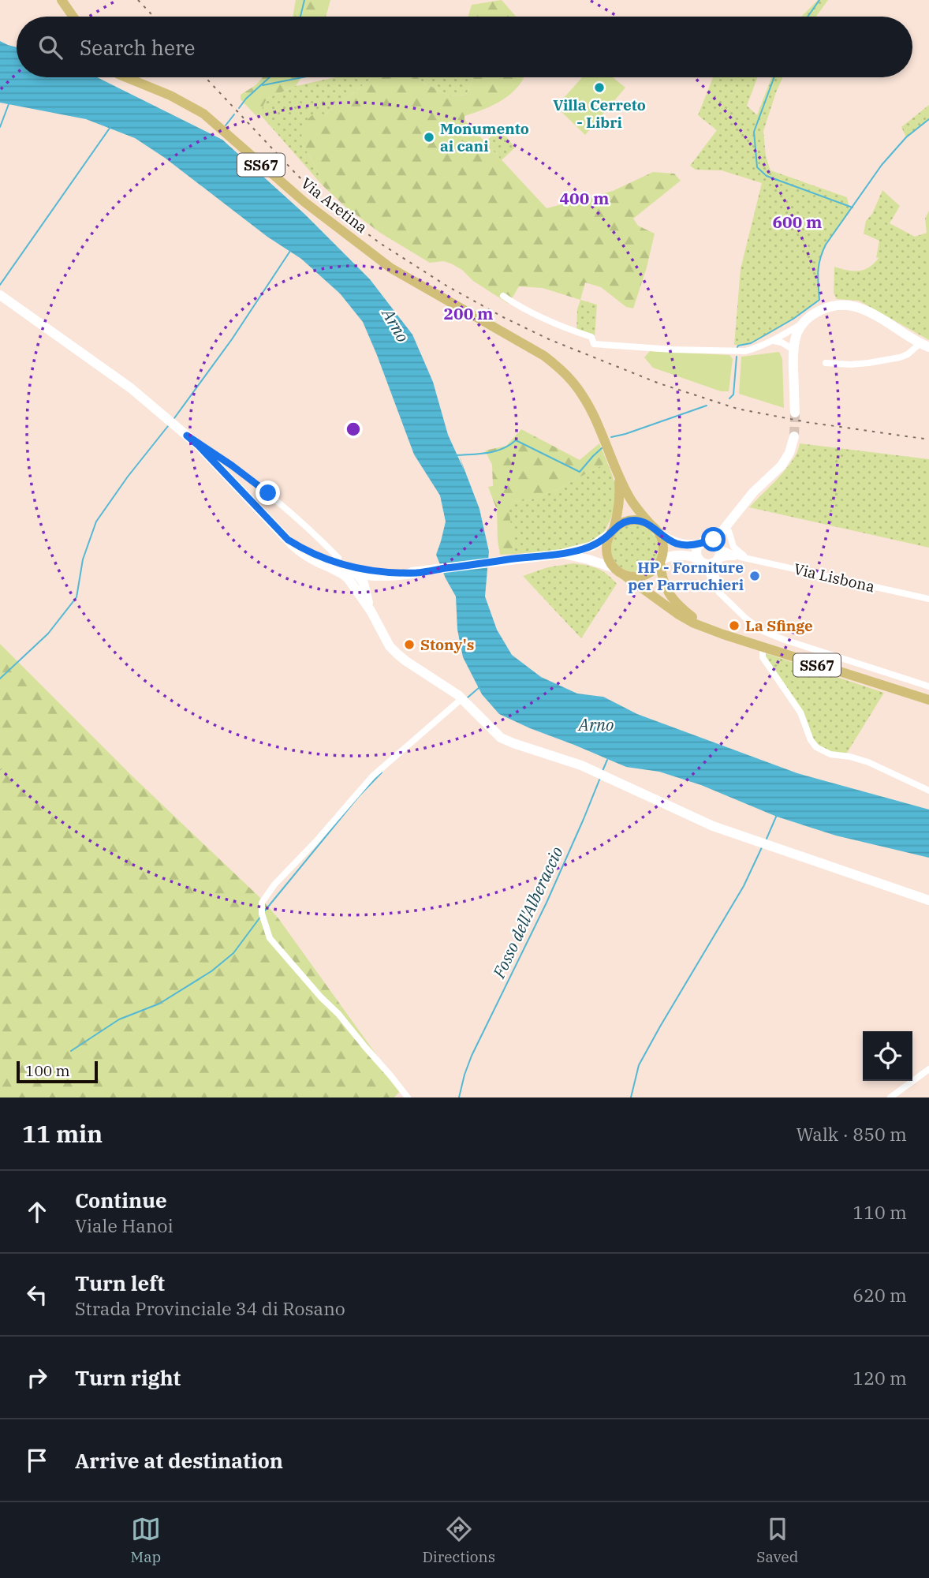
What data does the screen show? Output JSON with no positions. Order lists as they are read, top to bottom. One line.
{"streets":{"main road":["SS67","Via Aretina"],"street":["Via Lisbona"]},"crossings":[["SS67","Via Aretina"]],"water":["Arno","Fosso dell'Alberaccio"],"places":["Villa Cerreto - Libri","Monumento ai cani","HP - Forniture per Parruchieri","La Sfinge","Stony's"],"scale_bar":"100 m","page":{"search":"Search here","scale":"100 m","heading":["11 min","Walk · 850 m"],"list":[["Continue","Viale Hanoi","110 m"],["Turn left","Strada Provinciale 34 di Rosano","620 m"],["Turn right","120 m"],"Arrive at destination"],"nav":["Map","Directions","Saved"]},"rings":["400 m","600 m","200 m"]}
